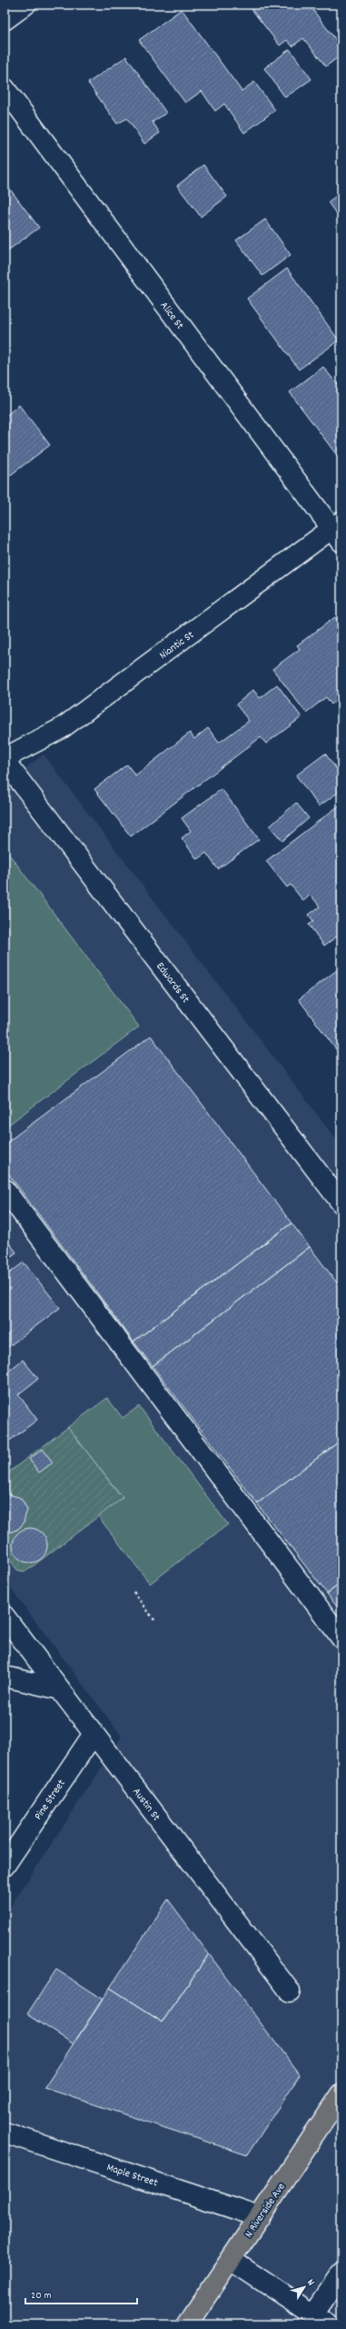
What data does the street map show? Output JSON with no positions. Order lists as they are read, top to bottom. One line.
{"streets":{"main road":["N Riverside Ave"],"street":["Alice St","Niantic St","Edwards St","Pine Street","Austin St","Maple Street"]},"crossings":[["Alice St","Niantic St"],["Pine Street","Austin St"],["Maple Street","N Riverside Ave"]],"scale_bar":"20 m","north":"top right"}
